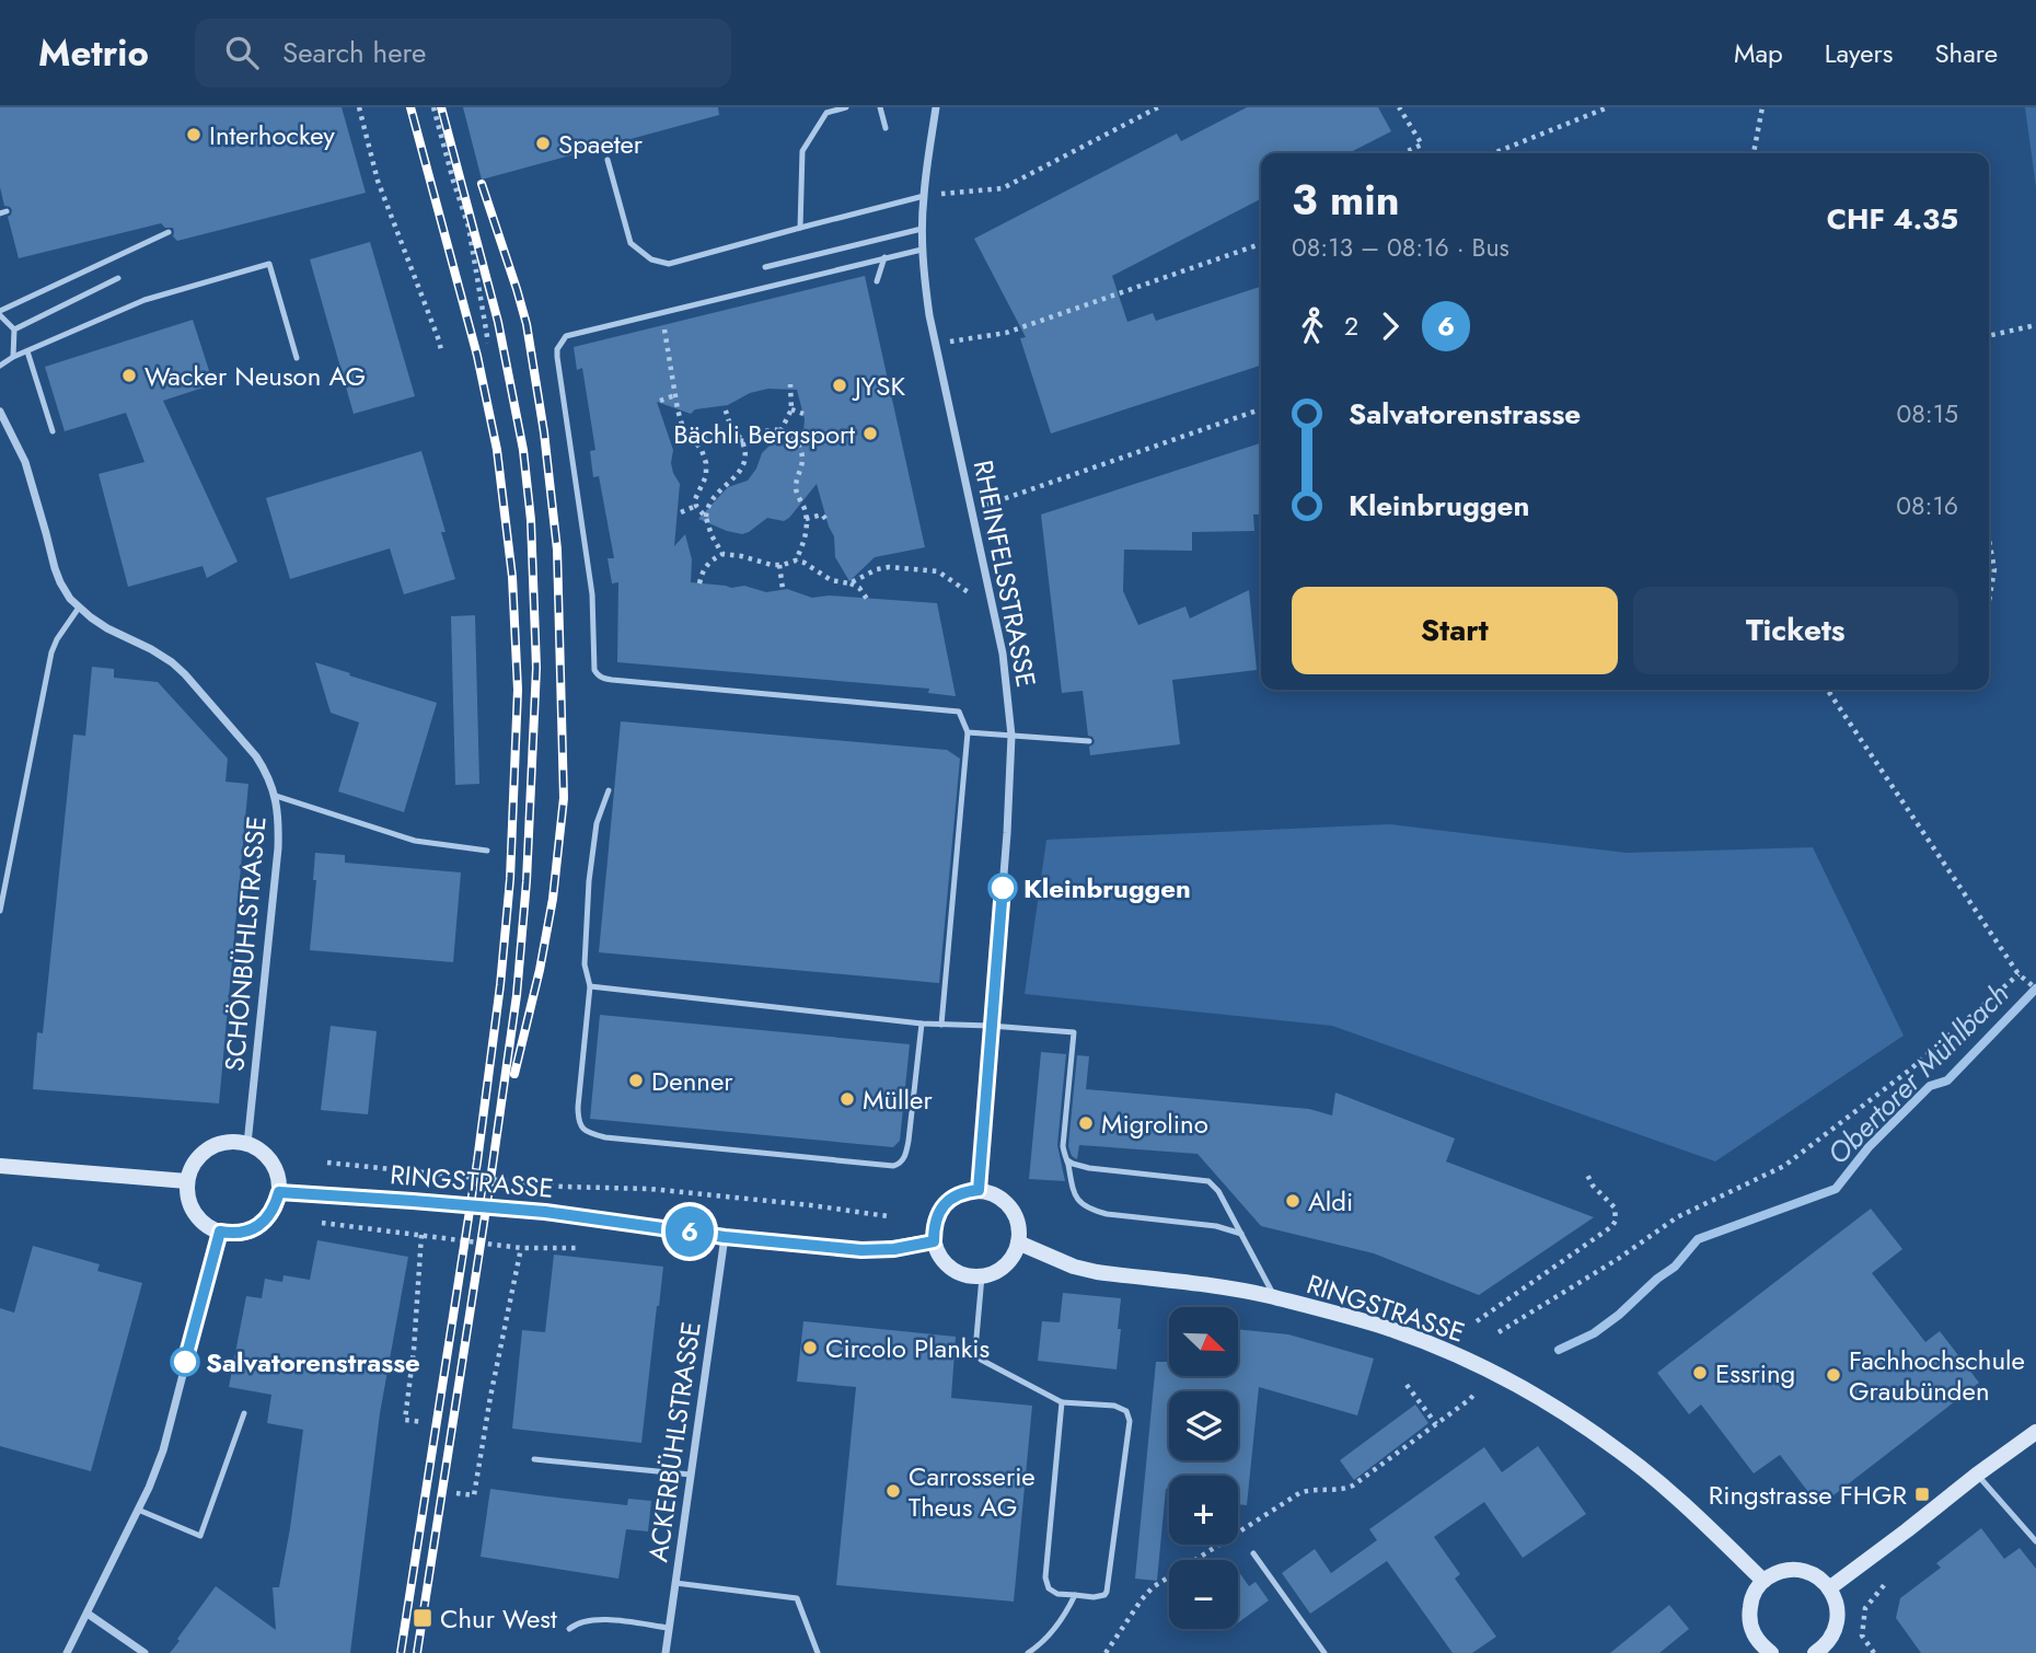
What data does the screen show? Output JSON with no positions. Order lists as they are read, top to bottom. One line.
{"streets":{"main road":["RINGSTRASSE"],"street":["RHEINFELSSTRASSE","SCHÖNBÜHLSTRASSE","ACKERBÜHLSTRASSE"]},"crossings":[["RHEINFELSSTRASSE","RINGSTRASSE"],["SCHÖNBÜHLSTRASSE","RINGSTRASSE"],["RINGSTRASSE","ACKERBÜHLSTRASSE"]],"water":["Obertorer Mühlbach"],"places":{"other":["Interhockey","Spaeter","Wacker Neuson AG","JYSK","Bächli Bergsport","Kleinbruggen","Denner","Müller","Migrolino","Aldi","Circolo Plankis","Salvatorenstrasse","Essring","Fachhochschule Graubünden","Carrosserie Theus AG"],"transit":["Ringstrasse FHGR","Chur West"]},"lines":["bus line 6"],"north":"bottom right","page":{"header":"Metrio","search":"Search here","nav":["Map","Layers","Share"],"on_map":"6","heading":["3 min","08:13 – 08:16 · Bus","CHF 4.35"],"legs":["2","6"],"list":[{"name":"Salvatorenstrasse","value":"08:15"},{"name":"Kleinbruggen","value":"08:16"}],"buttons":["Start","Tickets"],"map_buttons":["+","−"]}}
